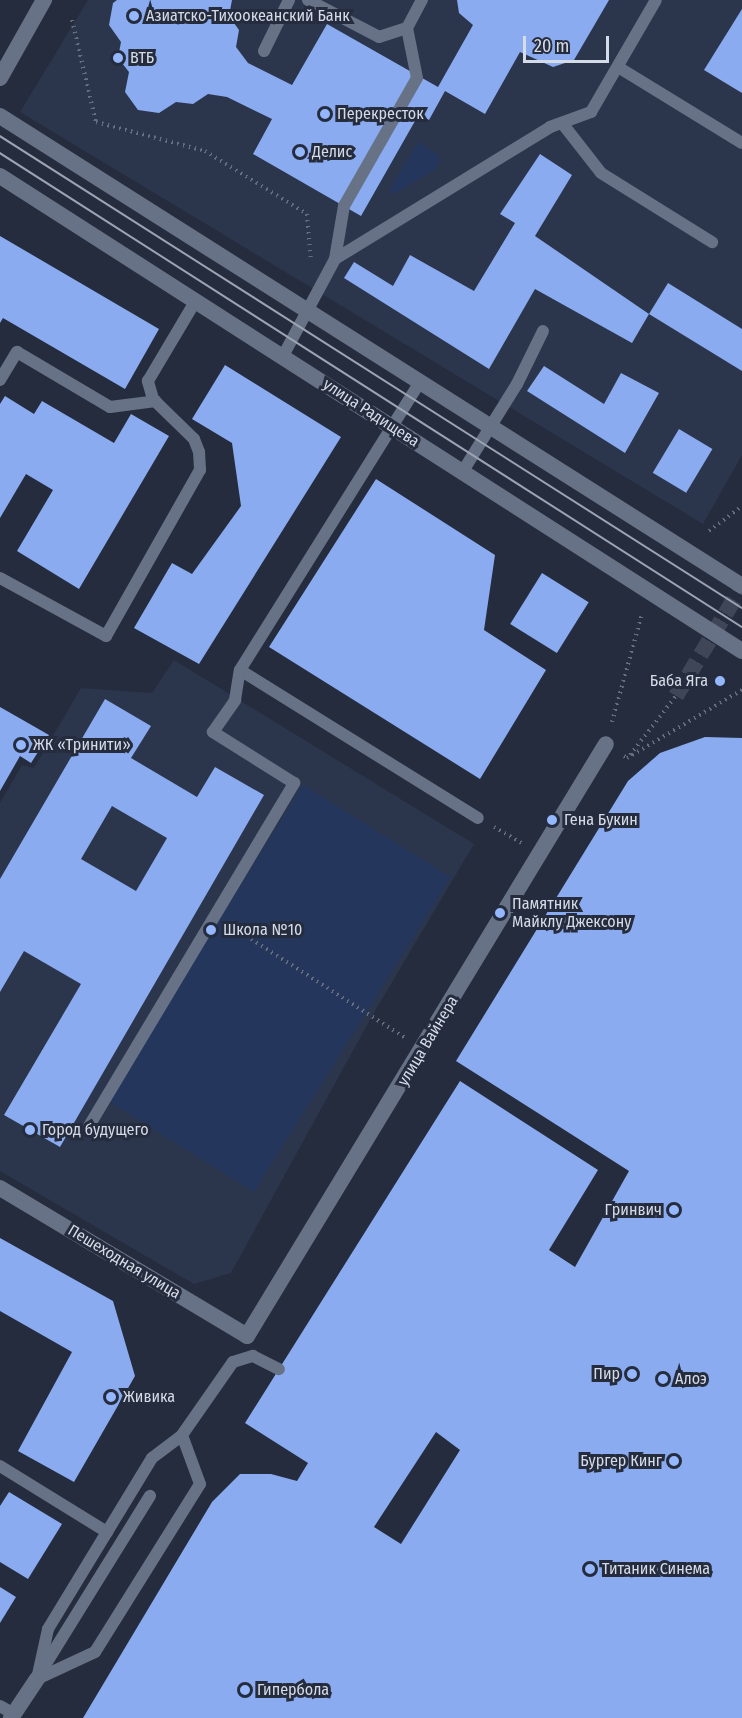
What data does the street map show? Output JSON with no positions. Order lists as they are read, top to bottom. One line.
{"streets":{"street":["улица Радищева","улица Вайнера","Пешеходная улица"]},"crossings":[["улица Вайнера","Пешеходная улица"]],"places":["Азиатско-Тихоокеанский Банк","ВТБ","Перекресток","Делис","Баба Яга","ЖК «Тринити»","Гена Букин","Памятник Майклу Джексону","Школа №10","Город будущего","Гринвич","Пир","Алоэ","Живика","Бургер Кинг","Титаник Синема","Гипербола"],"scale_bar":"20 m"}
